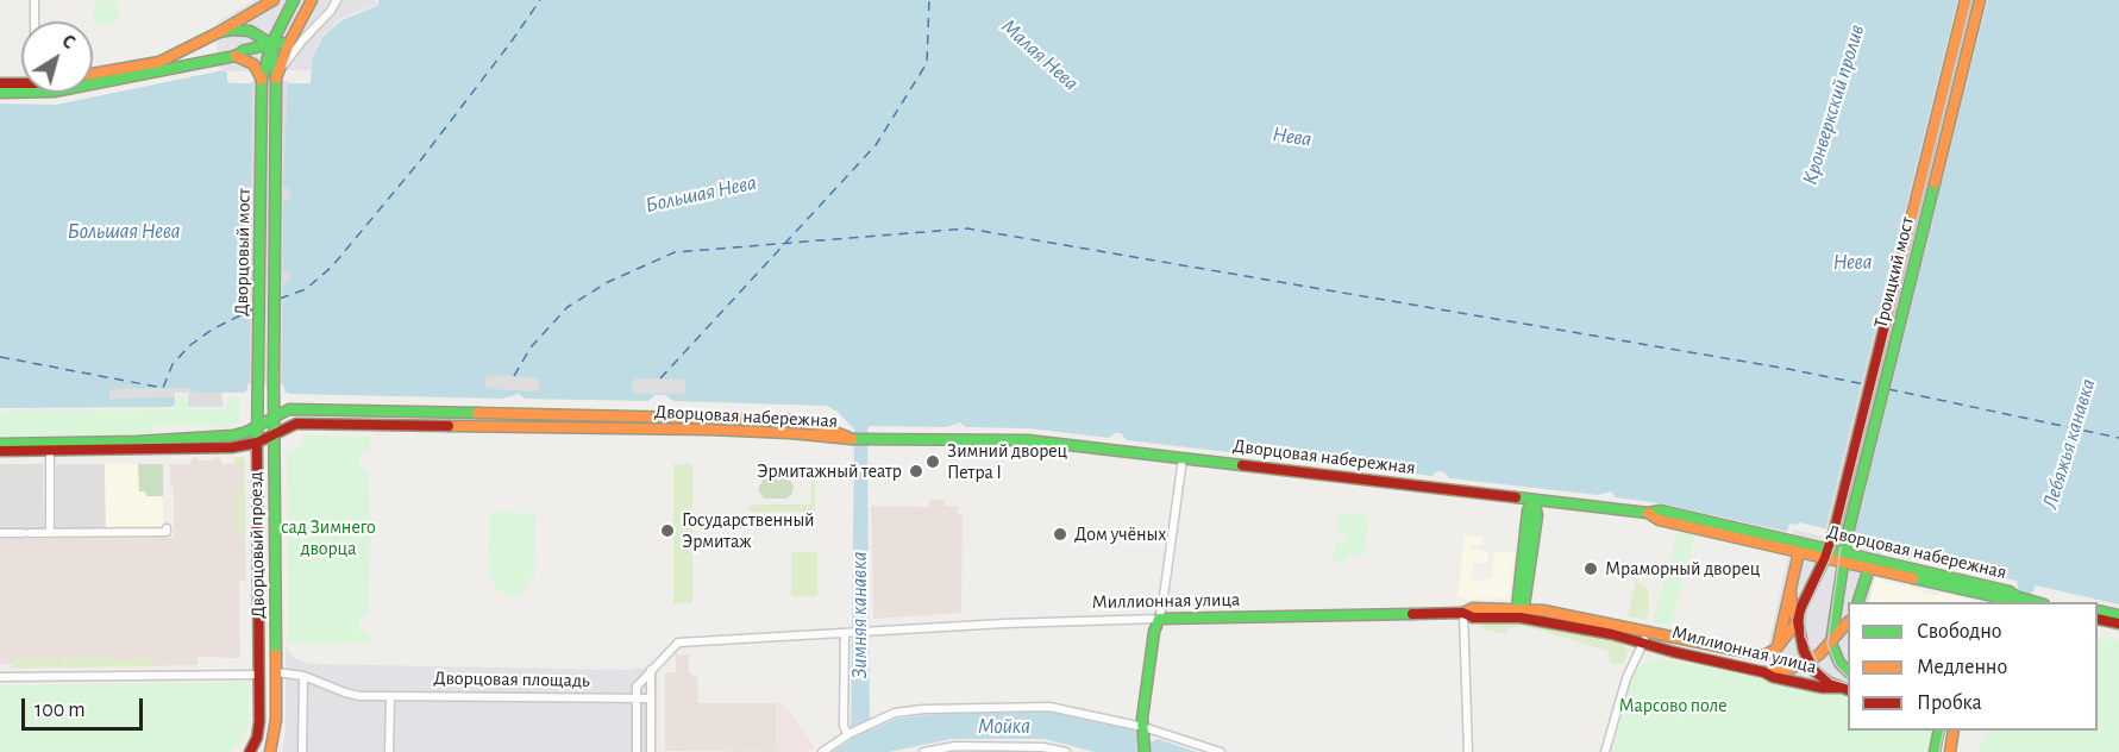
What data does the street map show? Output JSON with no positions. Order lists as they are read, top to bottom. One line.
{"streets":{"main road":["Дворцовый мост","Троицкий мост","Дворцовая набережная","Дворцовый проезд","Миллионная улица"],"street":["Дворцовая площадь"]},"crossings":[["Дворцовый мост","Дворцовая набережная"],["Дворцовый мост","Дворцовый проезд"],["Троицкий мост","Дворцовая набережная"],["Троицкий мост","Миллионная улица"],["Дворцовая набережная","Дворцовый проезд"],["Дворцовый проезд","Дворцовая площадь"]],"water":["Малая Нева","Кронверкский пролив","Нева","Большая Нева","Лебяжья канавка","Зимняя канавка","Мойка"],"parks":["сад Зимнего дворца","Марсово поле"],"places":["Зимний дворец Петра I","Эрмитажный театр","Государственный Эрмитаж","Дом учёных","Мраморный дворец"],"legend":["Свободно","Медленно","Пробка"],"scale_bar":"100 m","north":"top right"}
